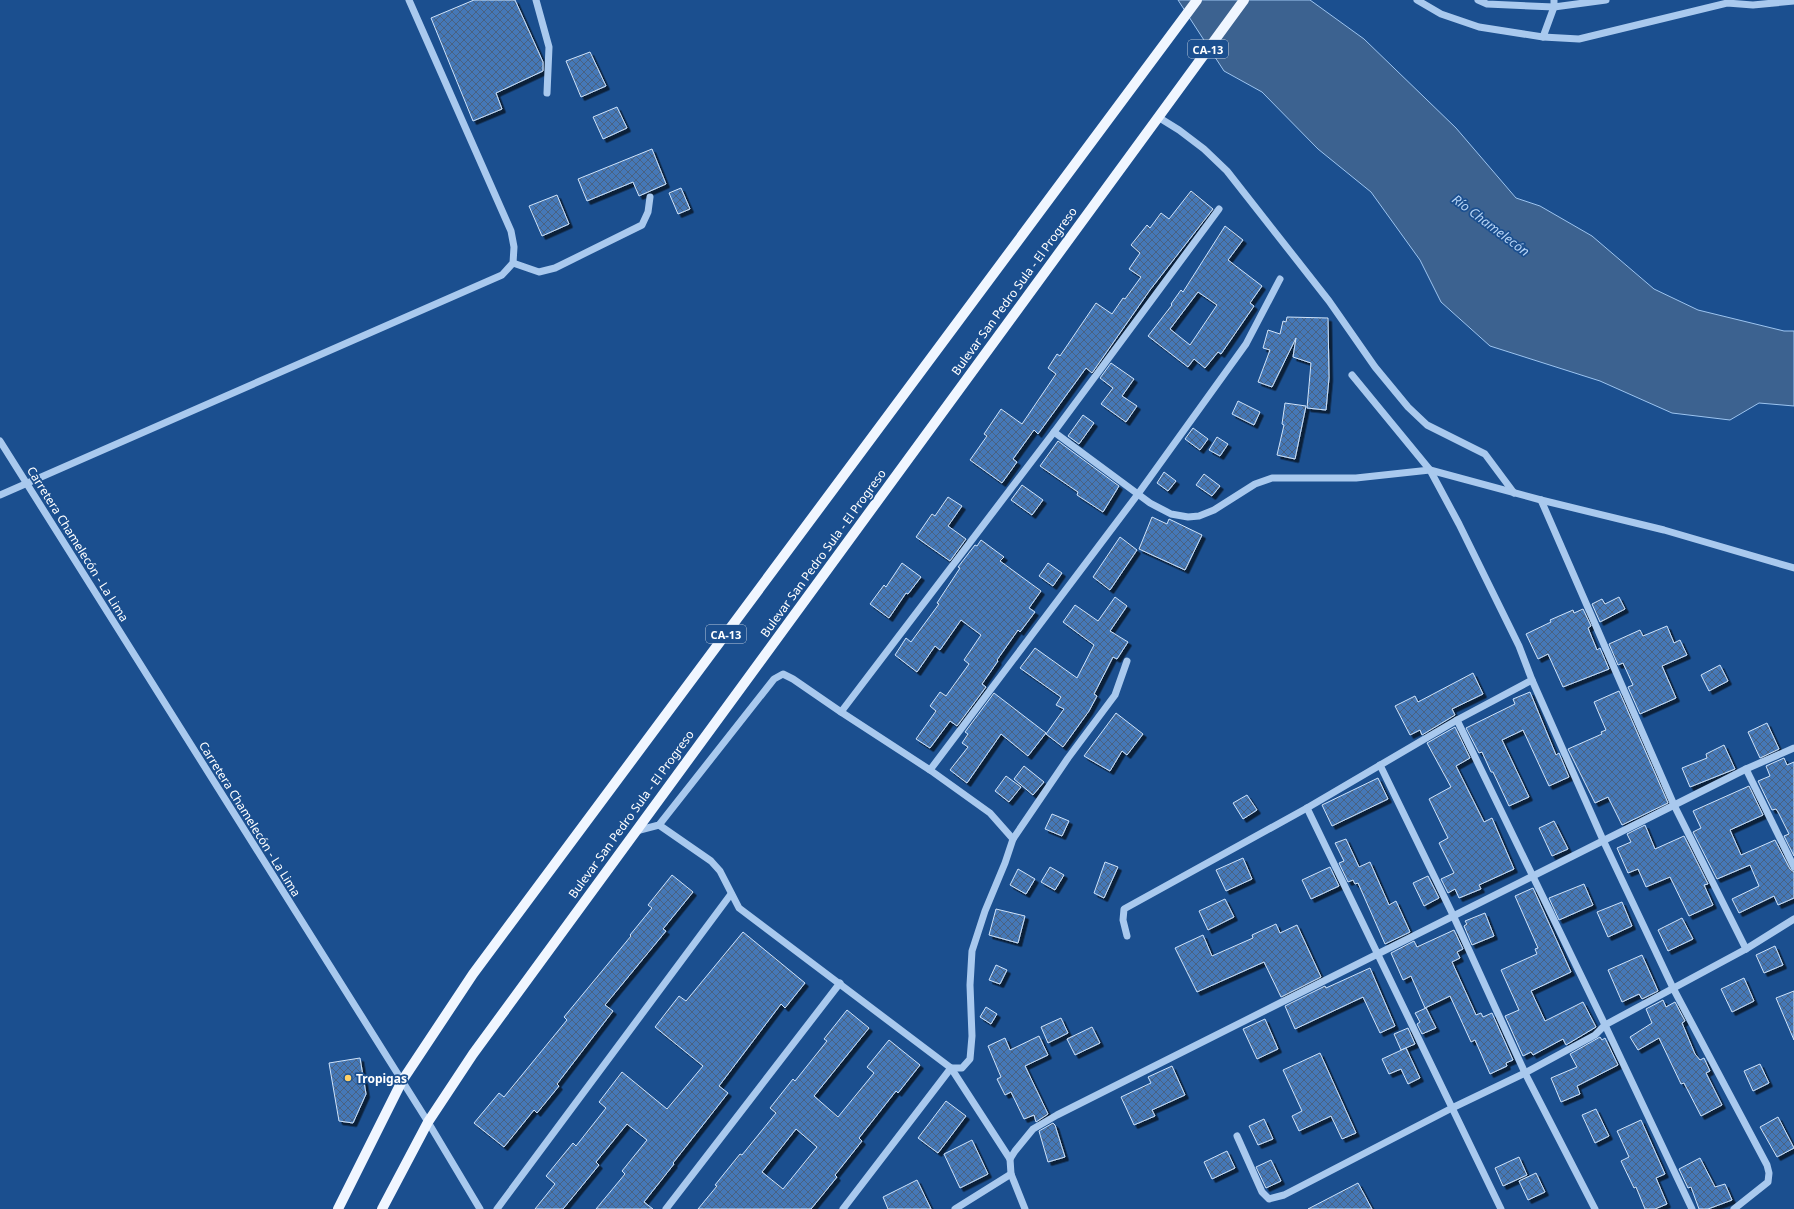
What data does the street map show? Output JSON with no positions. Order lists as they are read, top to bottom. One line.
{"streets":{"main road":["CA-13","Bulevar San Pedro Sula - El Progreso"],"street":["Carretera Chamelecón - La Lima"]},"crossings":[["CA-13","Carretera Chamelecón - La Lima"],["Bulevar San Pedro Sula - El Progreso","Carretera Chamelecón - La Lima"]],"water":["Río Chamelecón"],"places":["Tropigas"]}
